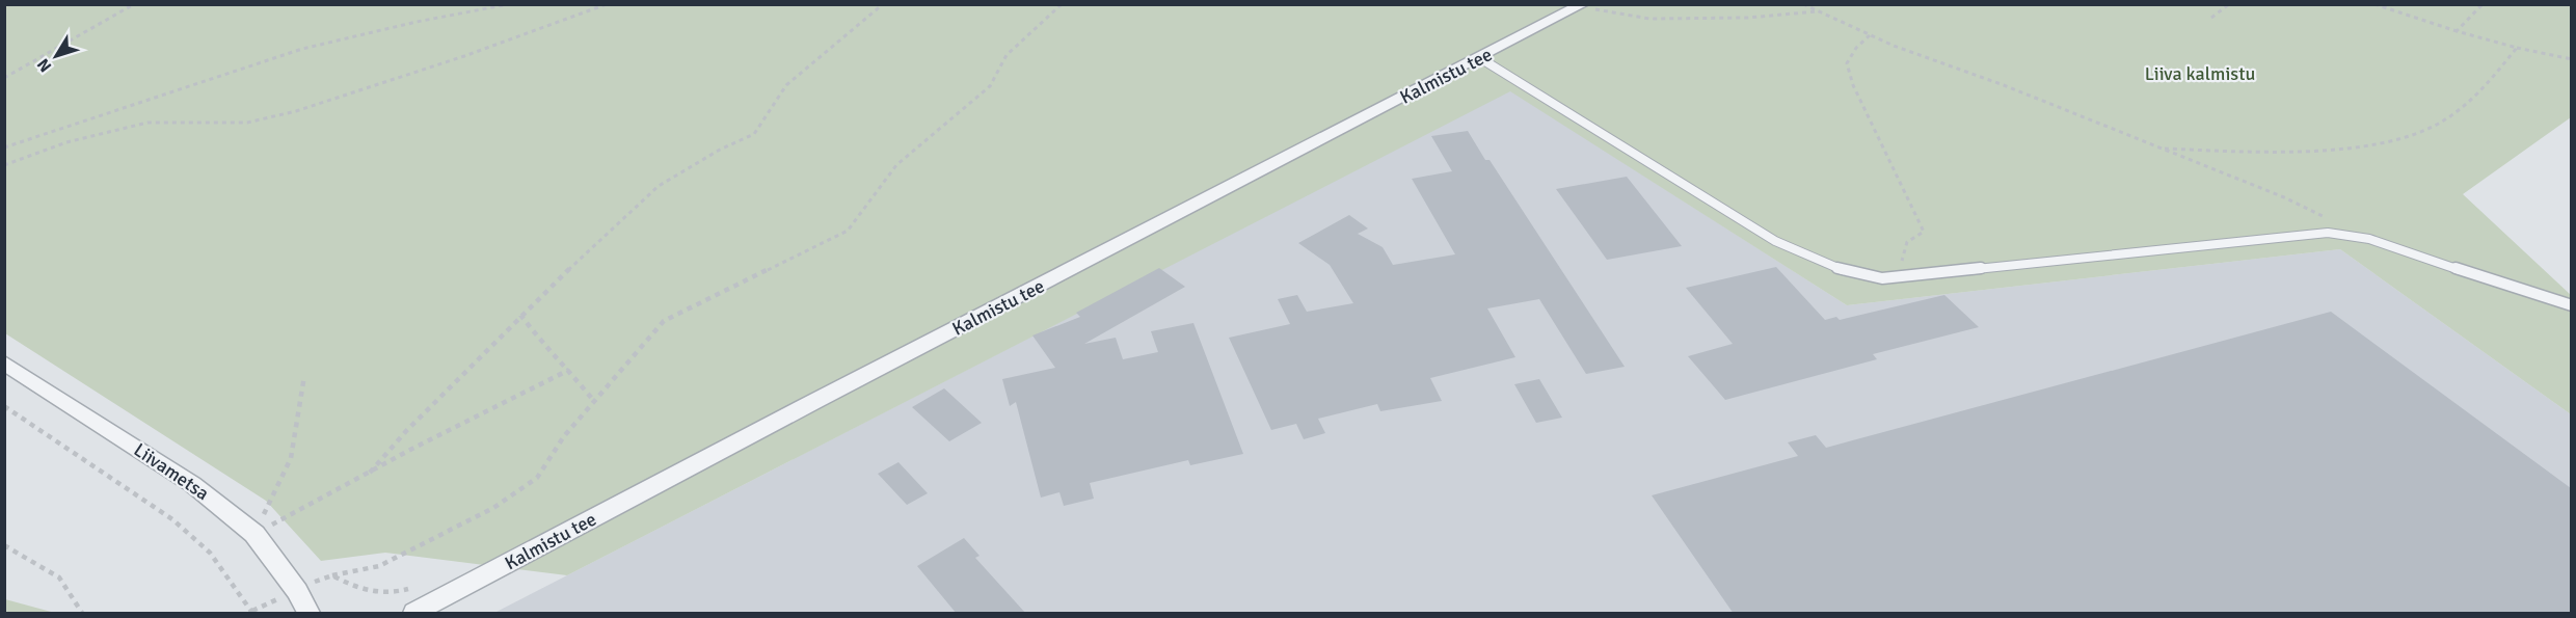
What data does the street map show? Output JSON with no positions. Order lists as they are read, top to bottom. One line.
{"streets":{"street":["Kalmistu tee","Liivametsa"]},"parks":["Liiva kalmistu"],"north":"bottom left"}
